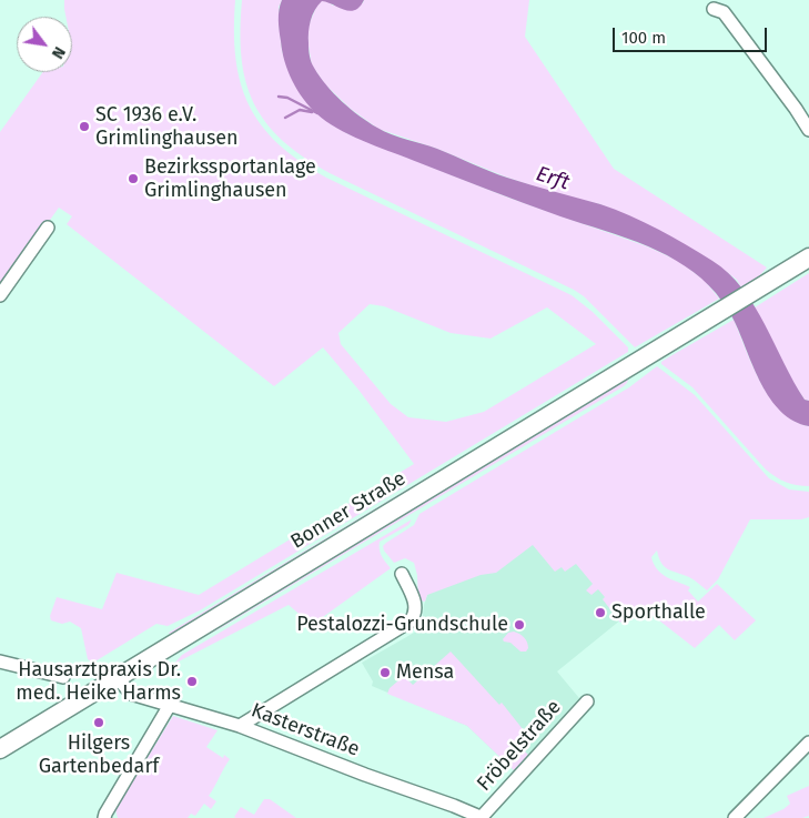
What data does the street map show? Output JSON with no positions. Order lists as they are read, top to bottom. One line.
{"streets":{"main road":["Bonner Straße"],"street":["Kasterstraße","Fröbelstraße"]},"crossings":[["Bonner Straße","Kasterstraße"],["Kasterstraße","Fröbelstraße"]],"water":["Erft"],"places":["SC 1936 e.V. Grimlinghausen","Bezirkssportanlage Grimlinghausen","Sporthalle","Pestalozzi-Grundschule","Mensa","Hausarztpraxis Dr. med. Heike Harms","Hilgers Gartenbedarf"],"scale_bar":"100 m","north":"bottom right"}
